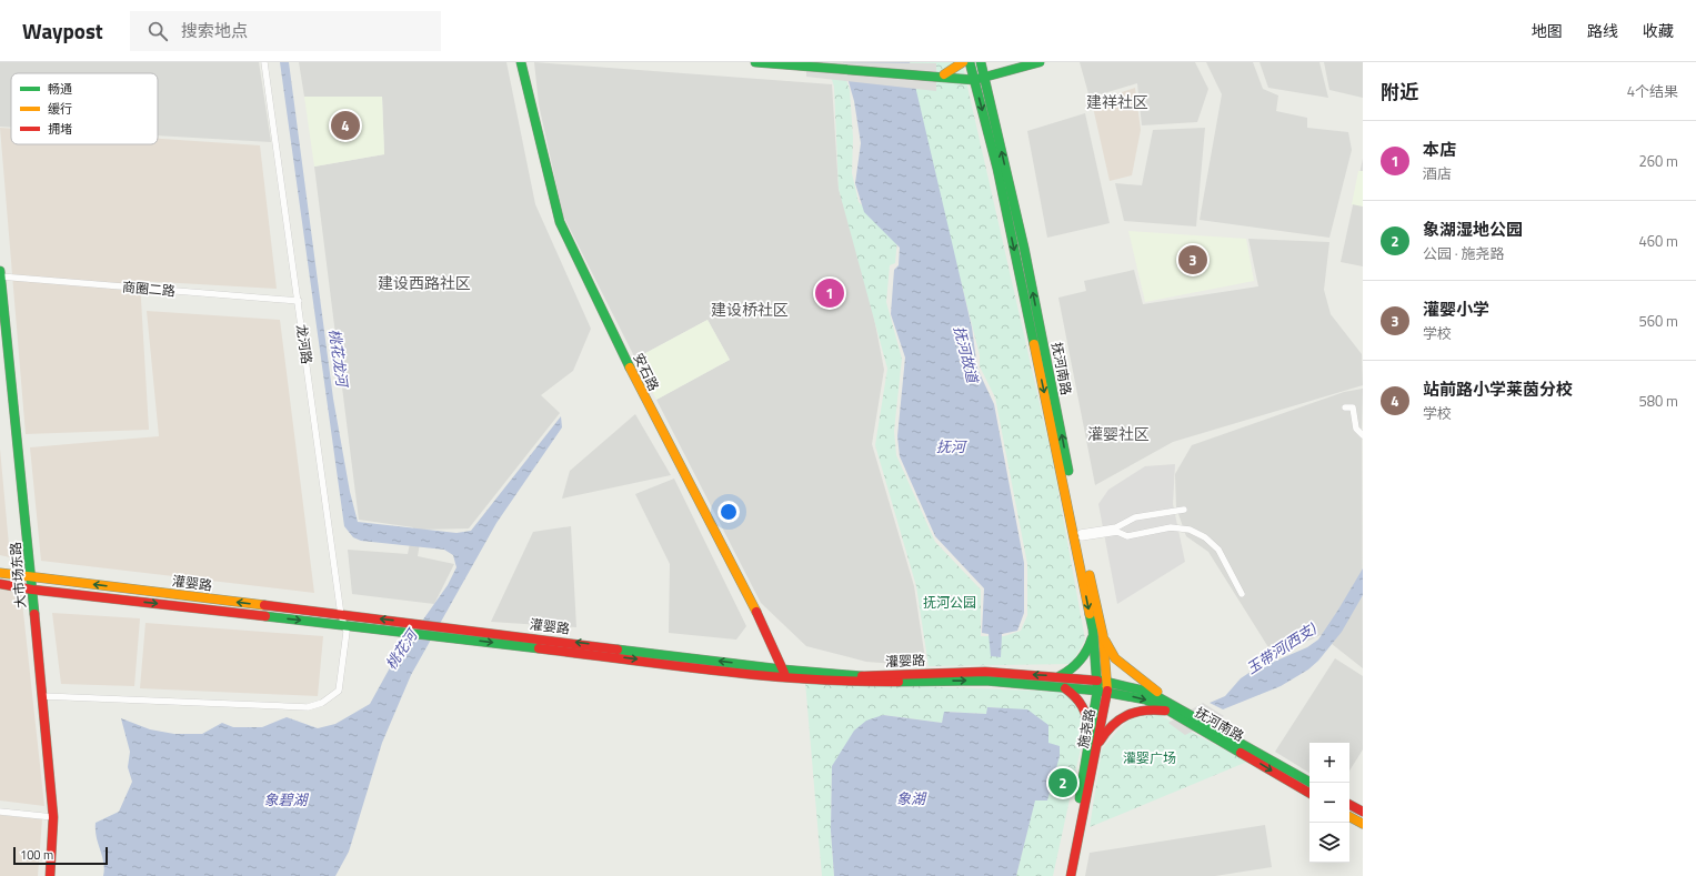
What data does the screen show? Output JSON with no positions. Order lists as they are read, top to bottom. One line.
{"streets":{"main road":["抚河南路","安石路","大市场东路","灌婴路","施尧路"],"street":["商圈二路","龙河路"]},"crossings":[["商圈二路","龙河路"],["商圈二路","大市场东路"],["龙河路","大市场东路"],["龙河路","灌婴路"],["抚河南路","灌婴路"],["抚河南路","施尧路"],["安石路","灌婴路"],["大市场东路","灌婴路"],["灌婴路","施尧路"]],"districts":["建祥社区","建设西路社区","建设桥社区","灌婴社区"],"water":["抚河故道","桃花龙河","抚河","玉带河(西支)","桃花河","象湖","象碧湖"],"parks":["抚河公园","灌婴广场"],"legend":["畅通","缓行","拥堵"],"scale_bar":"100 m","page":{"header":"Waypost","search":"搜索地点","nav":["地图","路线","收藏"],"heading":["附近","4个结果"],"pins":["4","3","1","2"],"list":[{"mark":"1","name":"本店","note":"酒店","value":"260 m"},{"mark":"2","name":"象湖湿地公园","note":"公园 · 施尧路","value":"460 m"},{"mark":"3","name":"灌婴小学","note":"学校","value":"560 m"},{"mark":"4","name":"站前路小学莱茵分校","note":"学校","value":"580 m"}],"map_buttons":["+","−"],"scale":"100 m"}}
